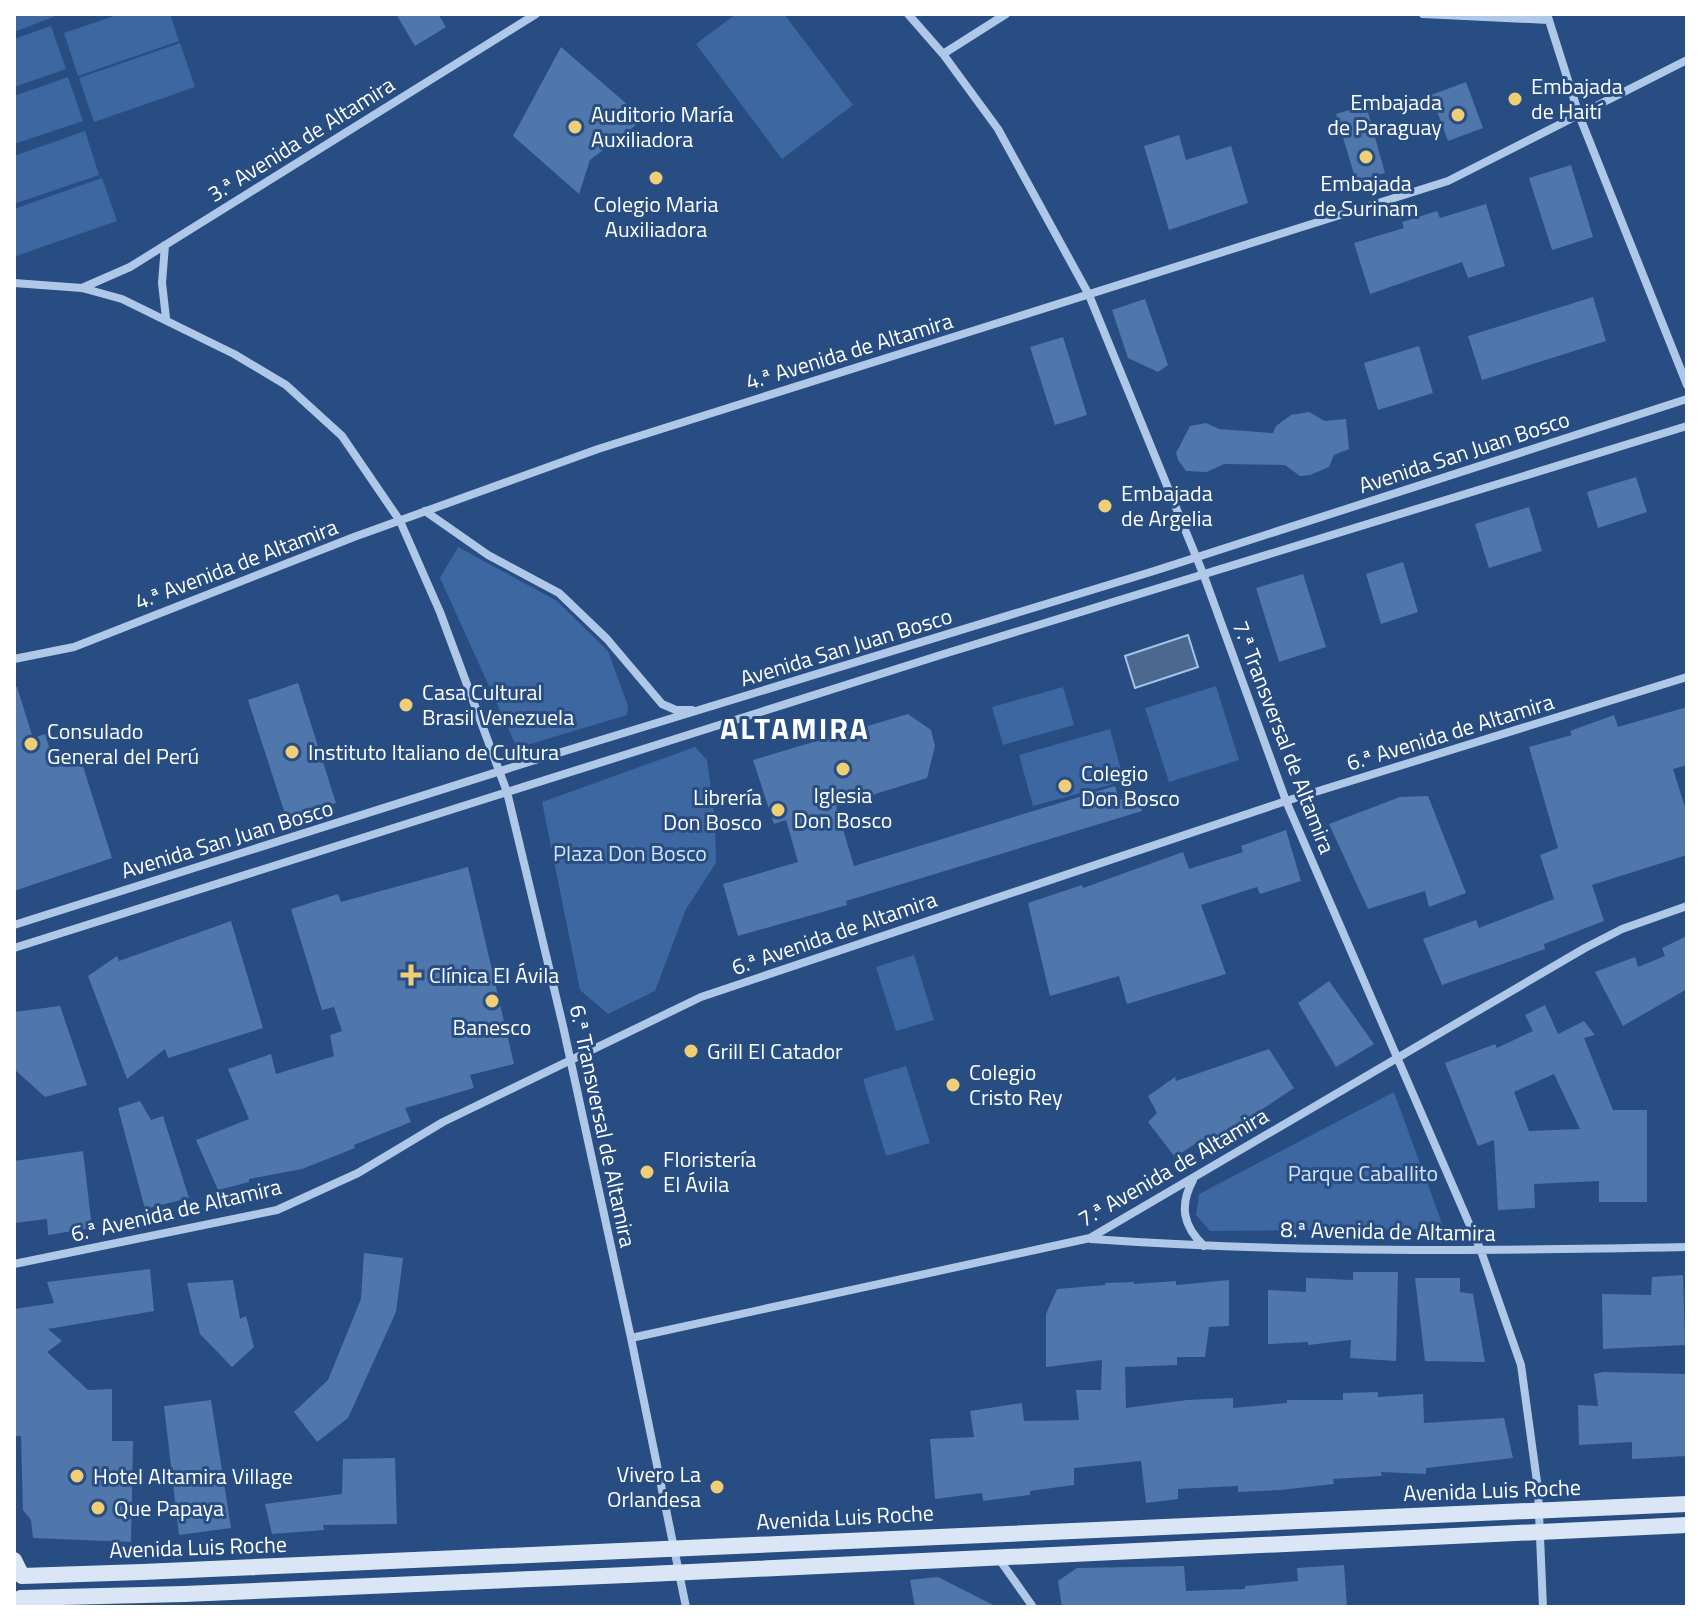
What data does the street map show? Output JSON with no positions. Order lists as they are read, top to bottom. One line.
{"streets":{"main road":["Avenida Luis Roche"],"street":["3.ª Avenida de Altamira","4.ª Avenida de Altamira","Avenida San Juan Bosco","6.ª Avenida de Altamira","7.ª Transversal de Altamira","6.ª Transversal de Altamira","7.ª Avenida de Altamira","8.ª Avenida de Altamira"]},"crossings":[["3.ª Avenida de Altamira","6.ª Transversal de Altamira"],["4.ª Avenida de Altamira","7.ª Transversal de Altamira"],["4.ª Avenida de Altamira","6.ª Transversal de Altamira"],["Avenida San Juan Bosco","7.ª Transversal de Altamira"],["Avenida San Juan Bosco","6.ª Transversal de Altamira"],["6.ª Avenida de Altamira","7.ª Transversal de Altamira"],["6.ª Avenida de Altamira","6.ª Transversal de Altamira"],["7.ª Transversal de Altamira","7.ª Avenida de Altamira"],["7.ª Transversal de Altamira","8.ª Avenida de Altamira"],["7.ª Transversal de Altamira","Avenida Luis Roche"],["6.ª Transversal de Altamira","7.ª Avenida de Altamira"],["6.ª Transversal de Altamira","Avenida Luis Roche"],["7.ª Avenida de Altamira","8.ª Avenida de Altamira"]],"districts":["ALTAMIRA"],"parks":["Plaza Don Bosco","Parque Caballito"],"places":{"other":["Embajada de Haití","Embajada de Paraguay","Auditorio María Auxiliadora","Embajada de Surinam","Colegio Maria Auxiliadora","Embajada de Argelia","Casa Cultural Brasil Venezuela","Consulado General del Perú","Instituto Italiano de Cultura","Iglesia Don Bosco","Colegio Don Bosco","Librería Don Bosco","Banesco","Grill El Catador","Colegio Cristo Rey","Floristería El Ávila","Hotel Altamira Village","Vivero La Orlandesa","Que Papaya"],"health":["Clínica El Ávila"]}}
